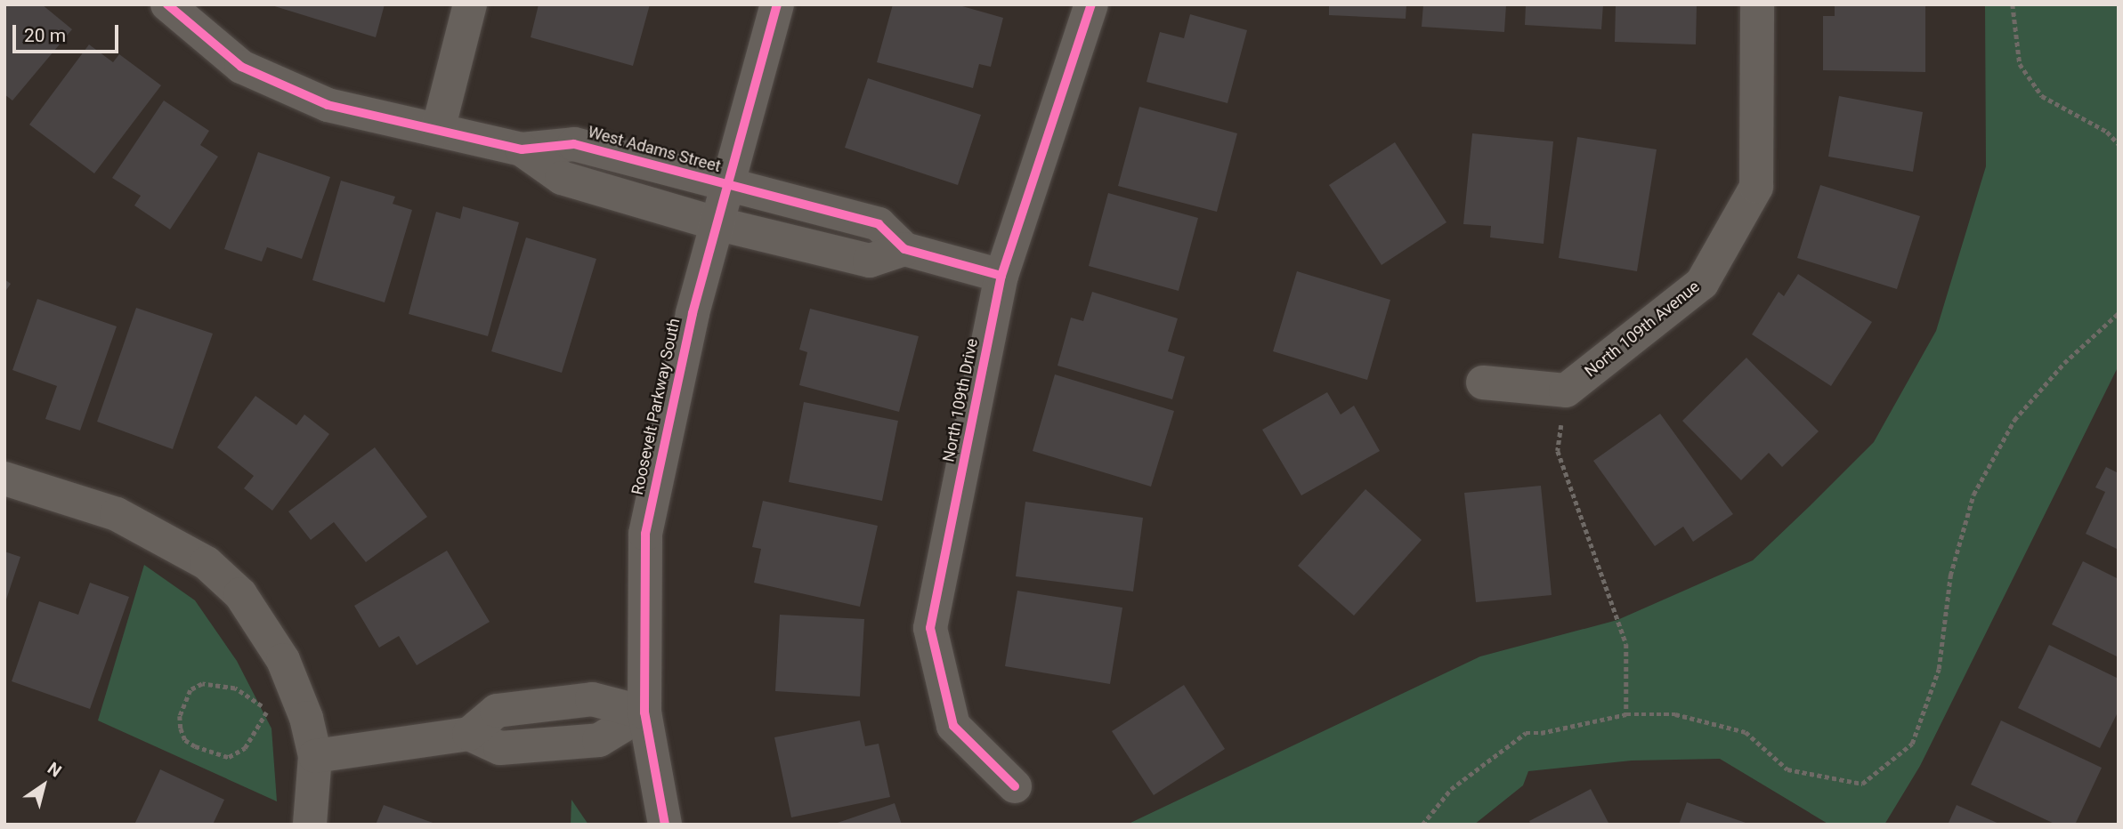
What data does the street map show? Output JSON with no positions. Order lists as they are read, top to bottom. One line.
{"streets":{"street":["West Adams Street","North 109th Avenue","North 109th Drive","Roosevelt Parkway South"]},"crossings":[["West Adams Street","North 109th Drive"],["West Adams Street","Roosevelt Parkway South"]],"scale_bar":"20 m","north":"top right"}
